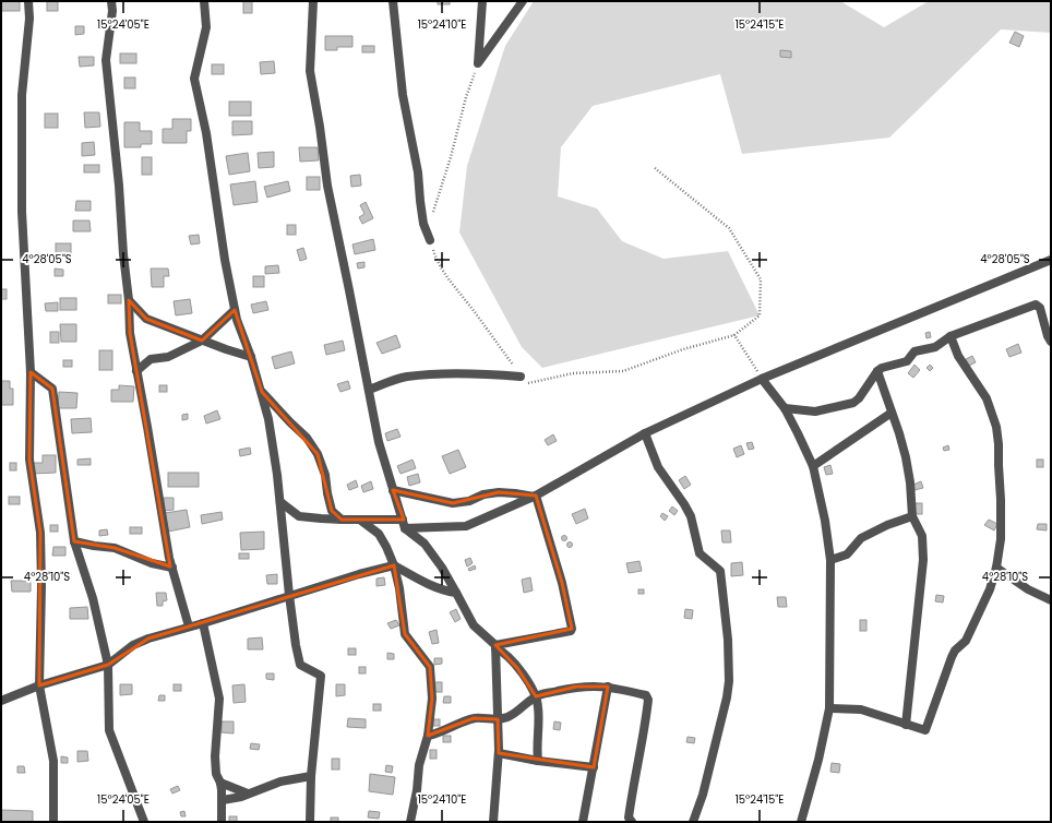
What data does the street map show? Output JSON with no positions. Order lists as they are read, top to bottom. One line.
{"coordinates":["15°24'05\"E","15°24'10\"E","15°24'15\"E","4°28'05\"S","4°28'10\"S"]}
